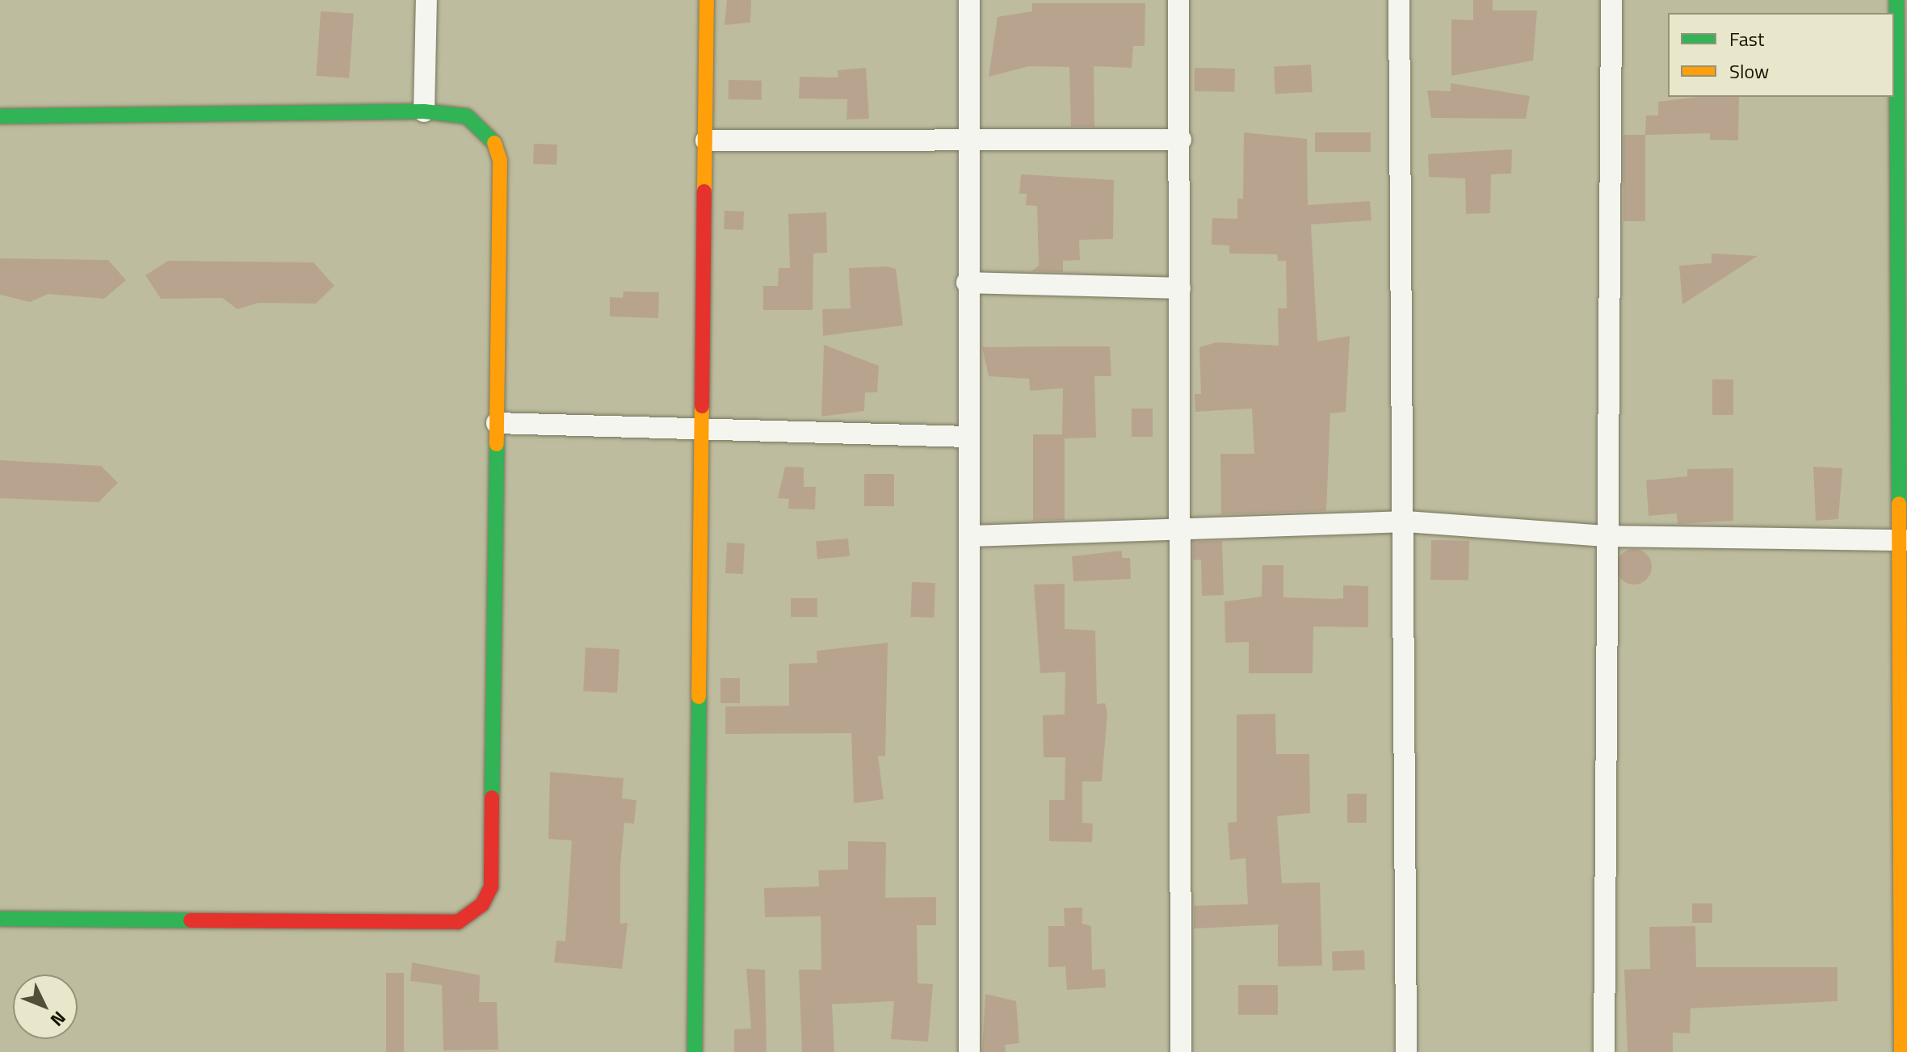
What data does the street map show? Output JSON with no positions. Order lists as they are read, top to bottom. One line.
{"legend":["Fast","Slow"],"north":"bottom right"}
